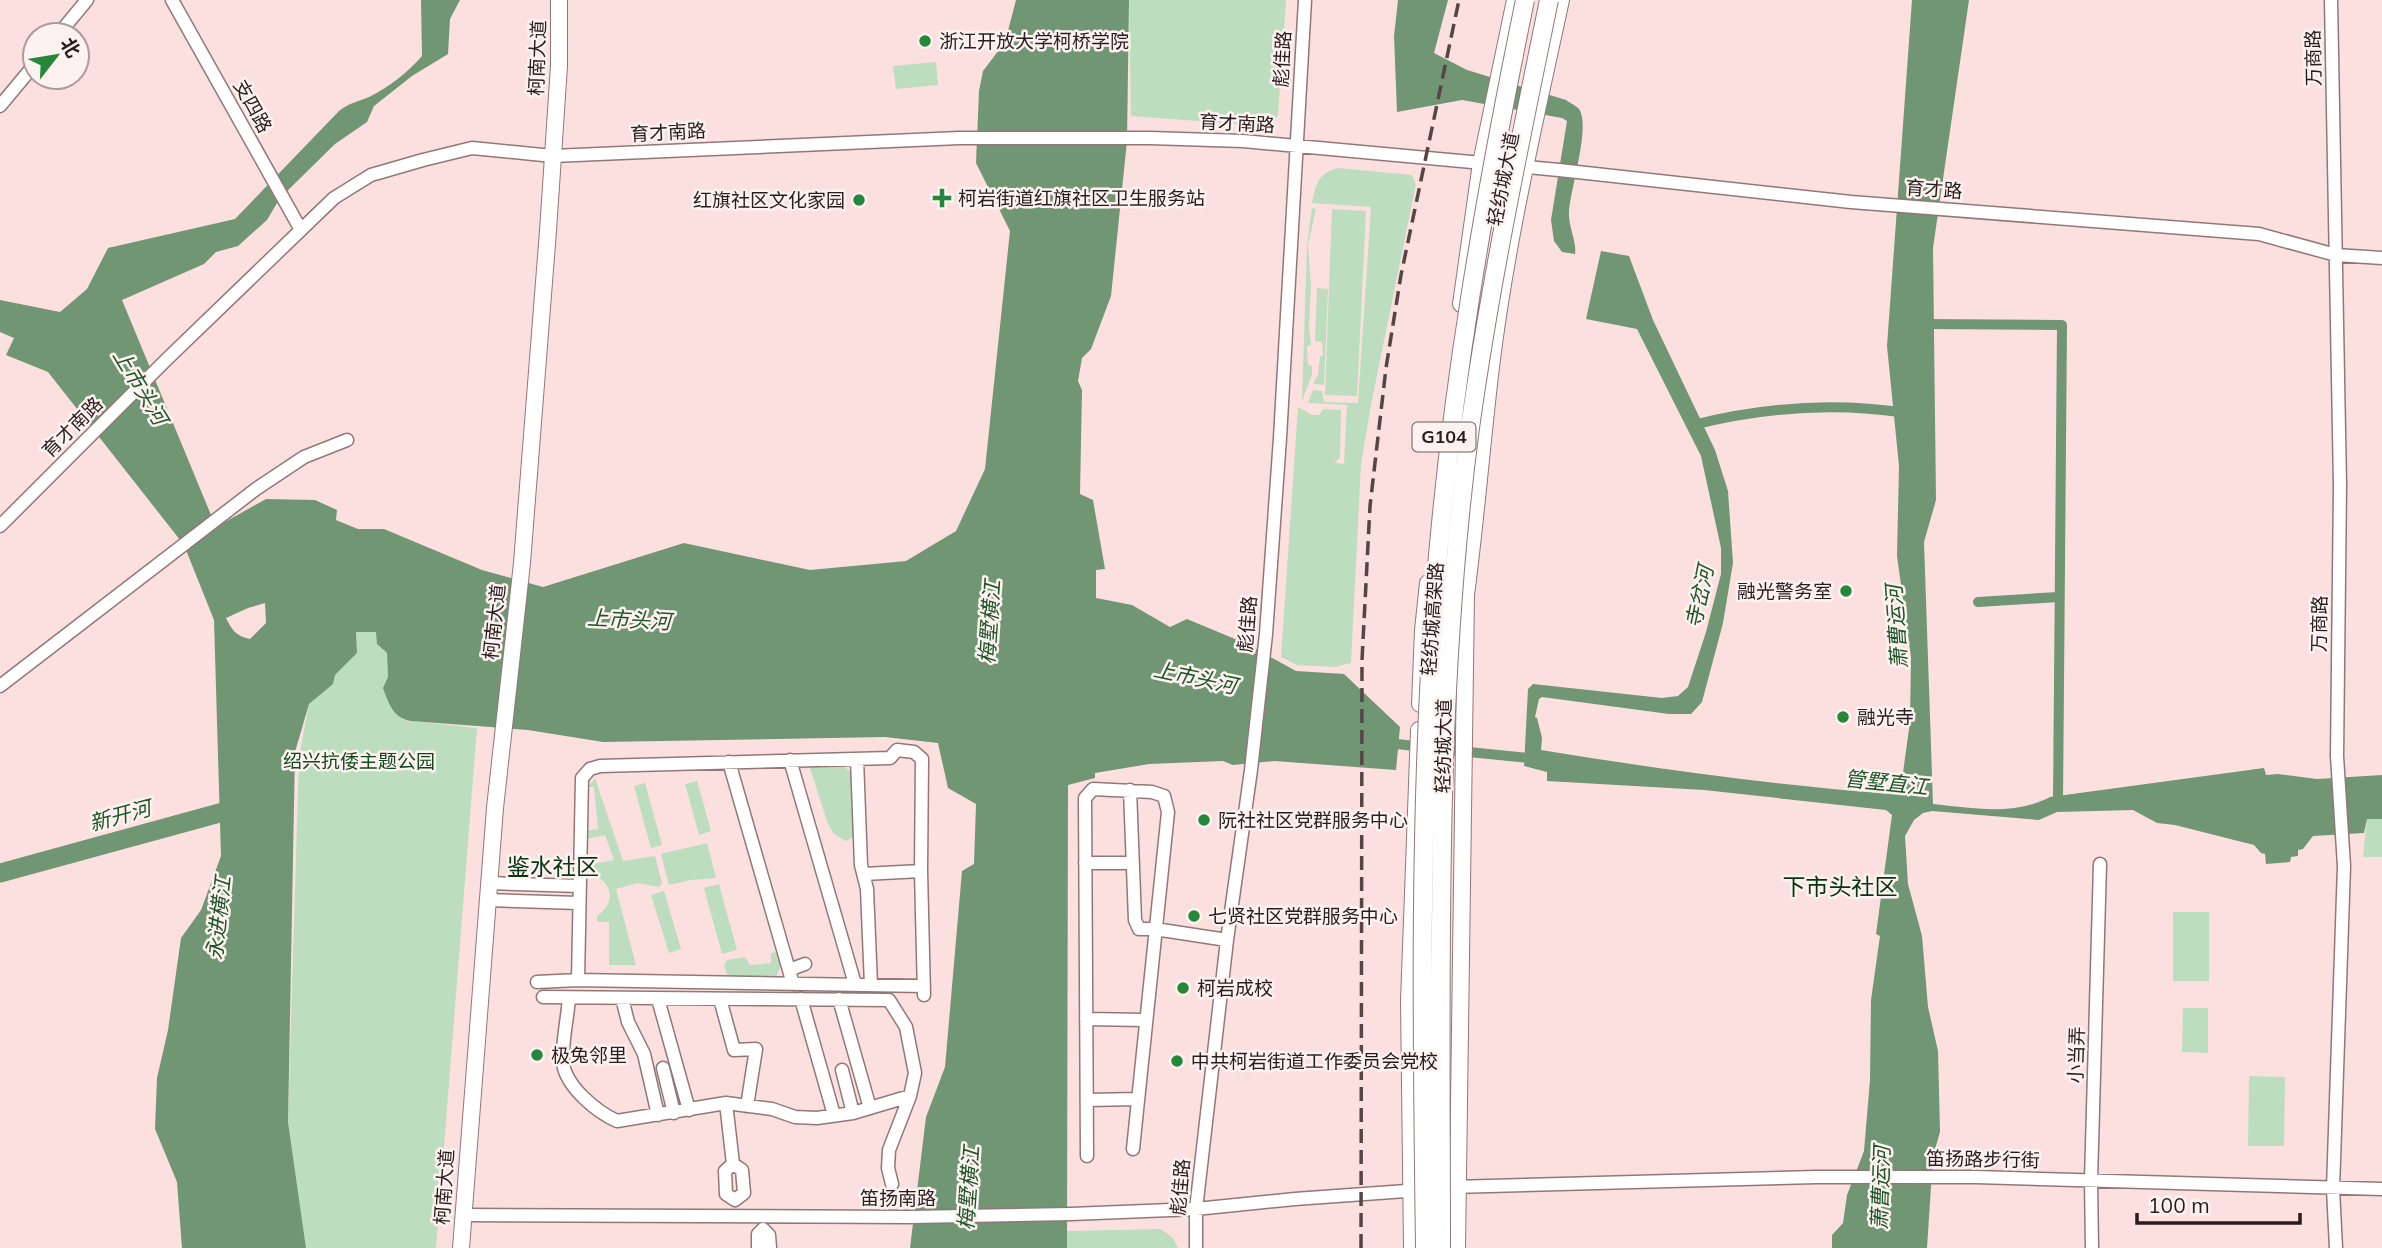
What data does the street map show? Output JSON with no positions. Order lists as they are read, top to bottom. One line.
{"streets":{"highway":["轻纺城高架路"],"main road":["柯南大道","轻纺城大道","G104"],"street":["万商路","彪佳路","支四路","育才南路","育才路","小当弄","笛扬路步行街","笛扬南路"]},"crossings":[["柯南大道","育才南路"],["柯南大道","笛扬南路"],["万商路","育才路"],["万商路","笛扬路步行街"],["彪佳路","育才南路"],["彪佳路","笛扬南路"],["支四路","育才南路"],["育才南路","轻纺城大道"],["育才南路","育才路"],["轻纺城大道","育才路"],["轻纺城大道","笛扬路步行街"],["轻纺城大道","笛扬南路"],["小当弄","笛扬路步行街"],["笛扬路步行街","笛扬南路"]],"districts":["鉴水社区","下市头社区"],"water":["上市头河","寺岔河","梅墅横江","萧曹运河","管墅直江","新开河","永进横江"],"parks":["绍兴抗倭主题公园"],"places":{"other":["浙江开放大学柯桥学院","红旗社区文化家园","融光警务室","融光寺","阮社社区党群服务中心","七贤社区党群服务中心","柯岩成校","极兔邻里","中共柯岩街道工作委员会党校"],"health":["柯岩街道红旗社区卫生服务站"]},"scale_bar":"100 m","north":"top right"}
